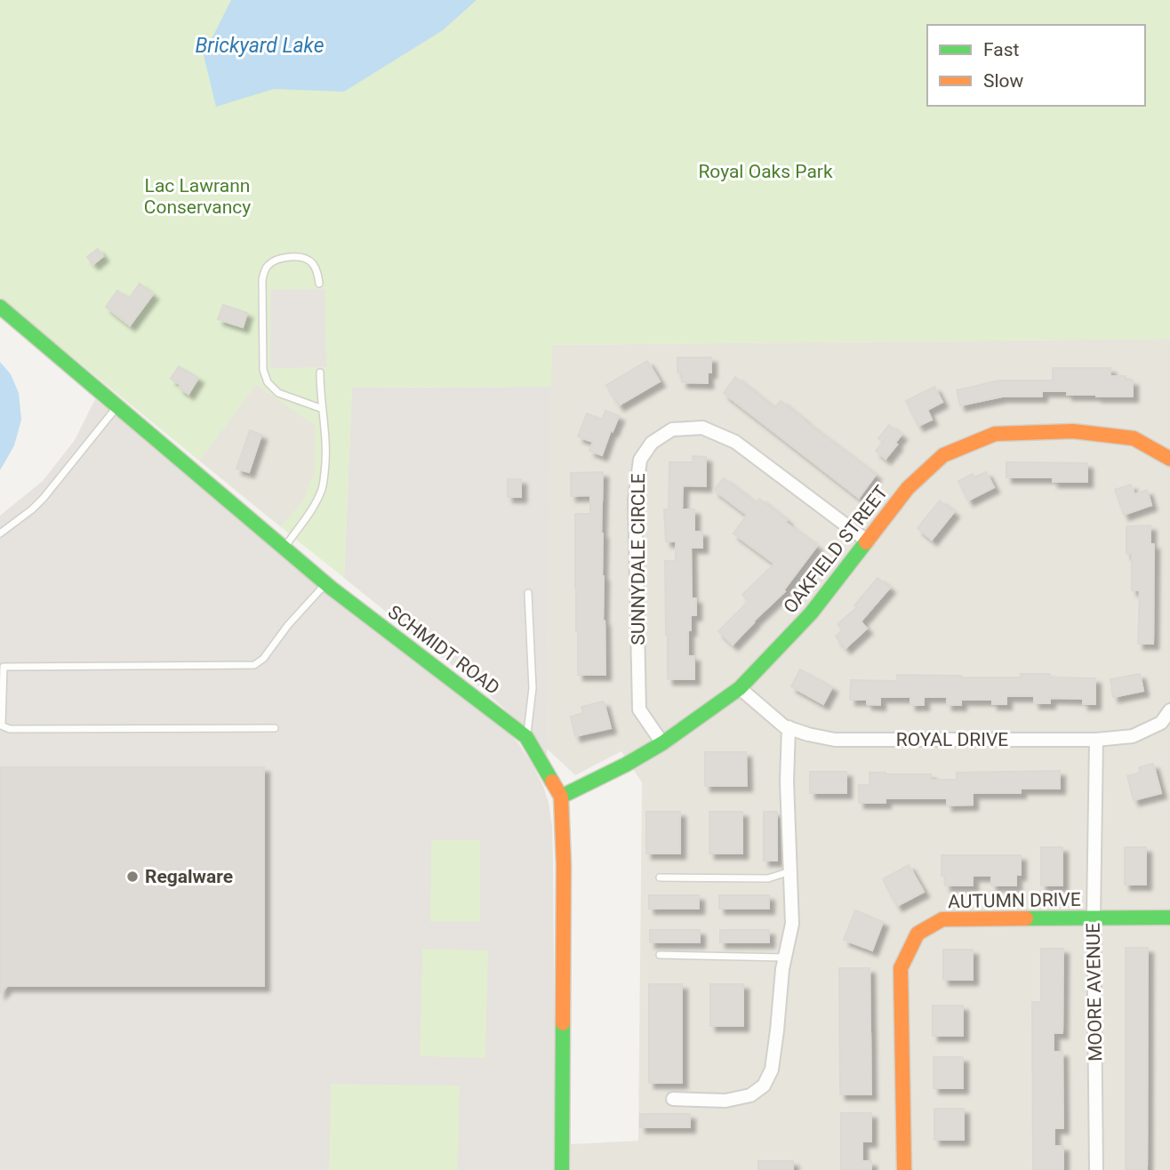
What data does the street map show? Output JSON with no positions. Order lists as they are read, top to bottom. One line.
{"streets":{"street":["OAKFIELD STREET","SUNNYDALE CIRCLE","SCHMIDT ROAD","ROYAL DRIVE","AUTUMN DRIVE","MOORE AVENUE"]},"crossings":[["OAKFIELD STREET","SUNNYDALE CIRCLE"],["OAKFIELD STREET","SCHMIDT ROAD"],["OAKFIELD STREET","ROYAL DRIVE"],["ROYAL DRIVE","MOORE AVENUE"],["AUTUMN DRIVE","MOORE AVENUE"]],"water":["Brickyard Lake"],"parks":["Royal Oaks Park","Lac Lawrann Conservancy"],"places":["Regalware"],"legend":["Fast","Slow"]}
